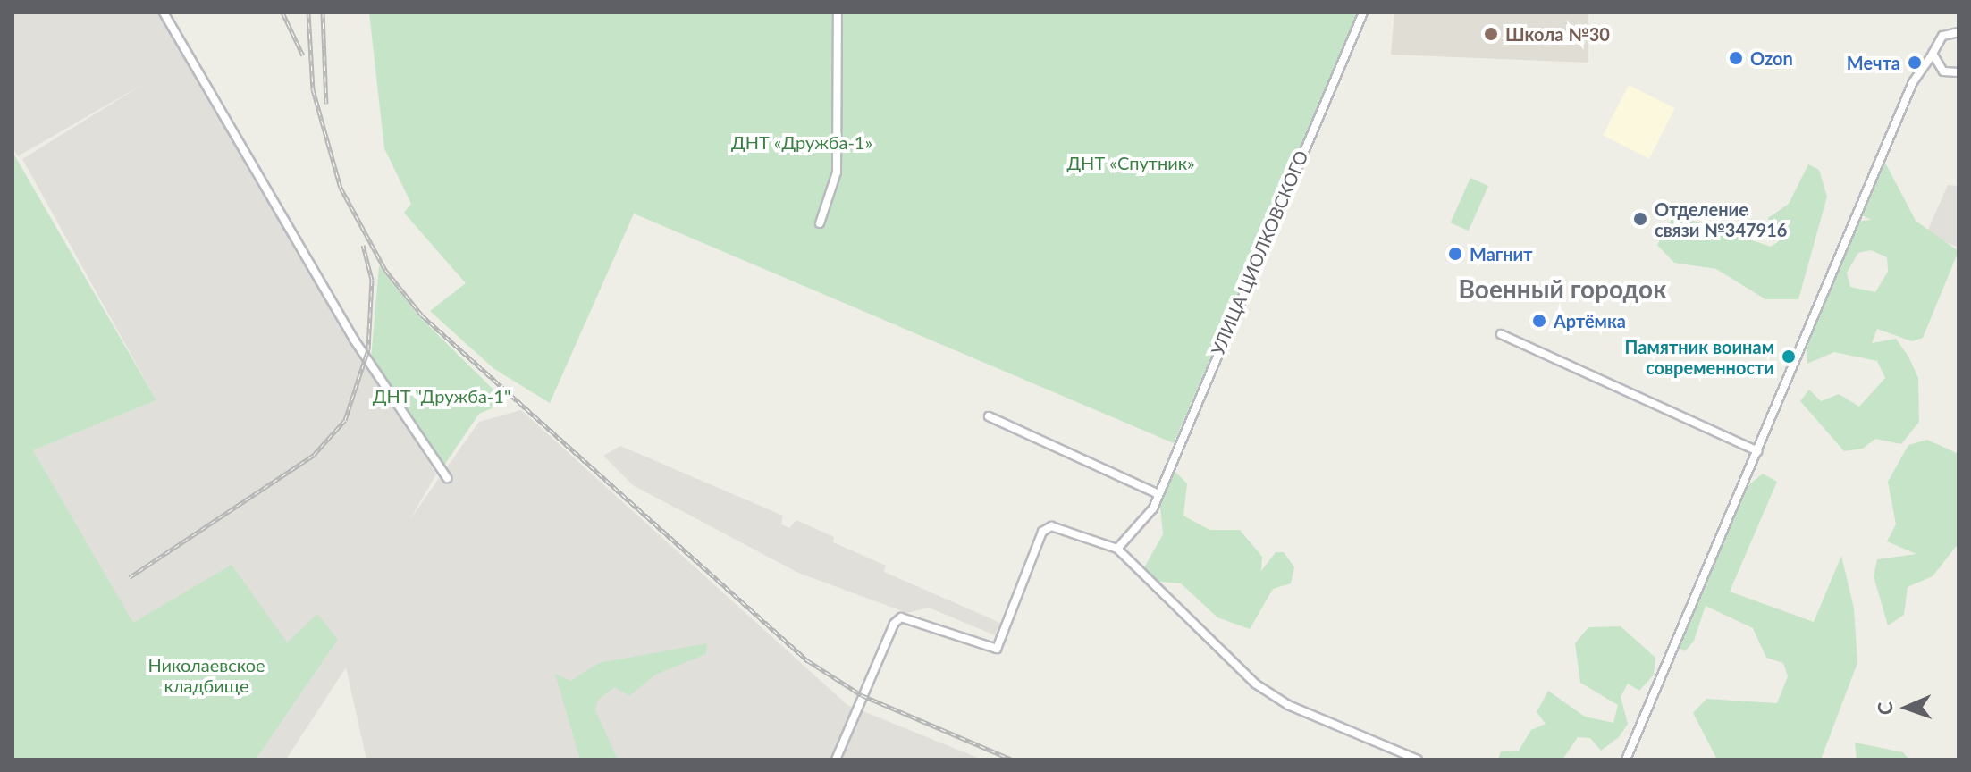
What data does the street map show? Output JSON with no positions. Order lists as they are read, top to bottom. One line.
{"streets":{"street":["УЛИЦА ЦИОЛКОВСКОГО"]},"districts":["Военный городок"],"parks":["ДНТ «Дружба-1»","ДНТ «Спутник»","ДНТ \"Дружба-1\"","Николаевское кладбище"],"places":["Школа №30","Ozon","Мечта","Отделение связи №347916","Магнит","Артёмка","Памятник воинам современности"],"north":"left"}
